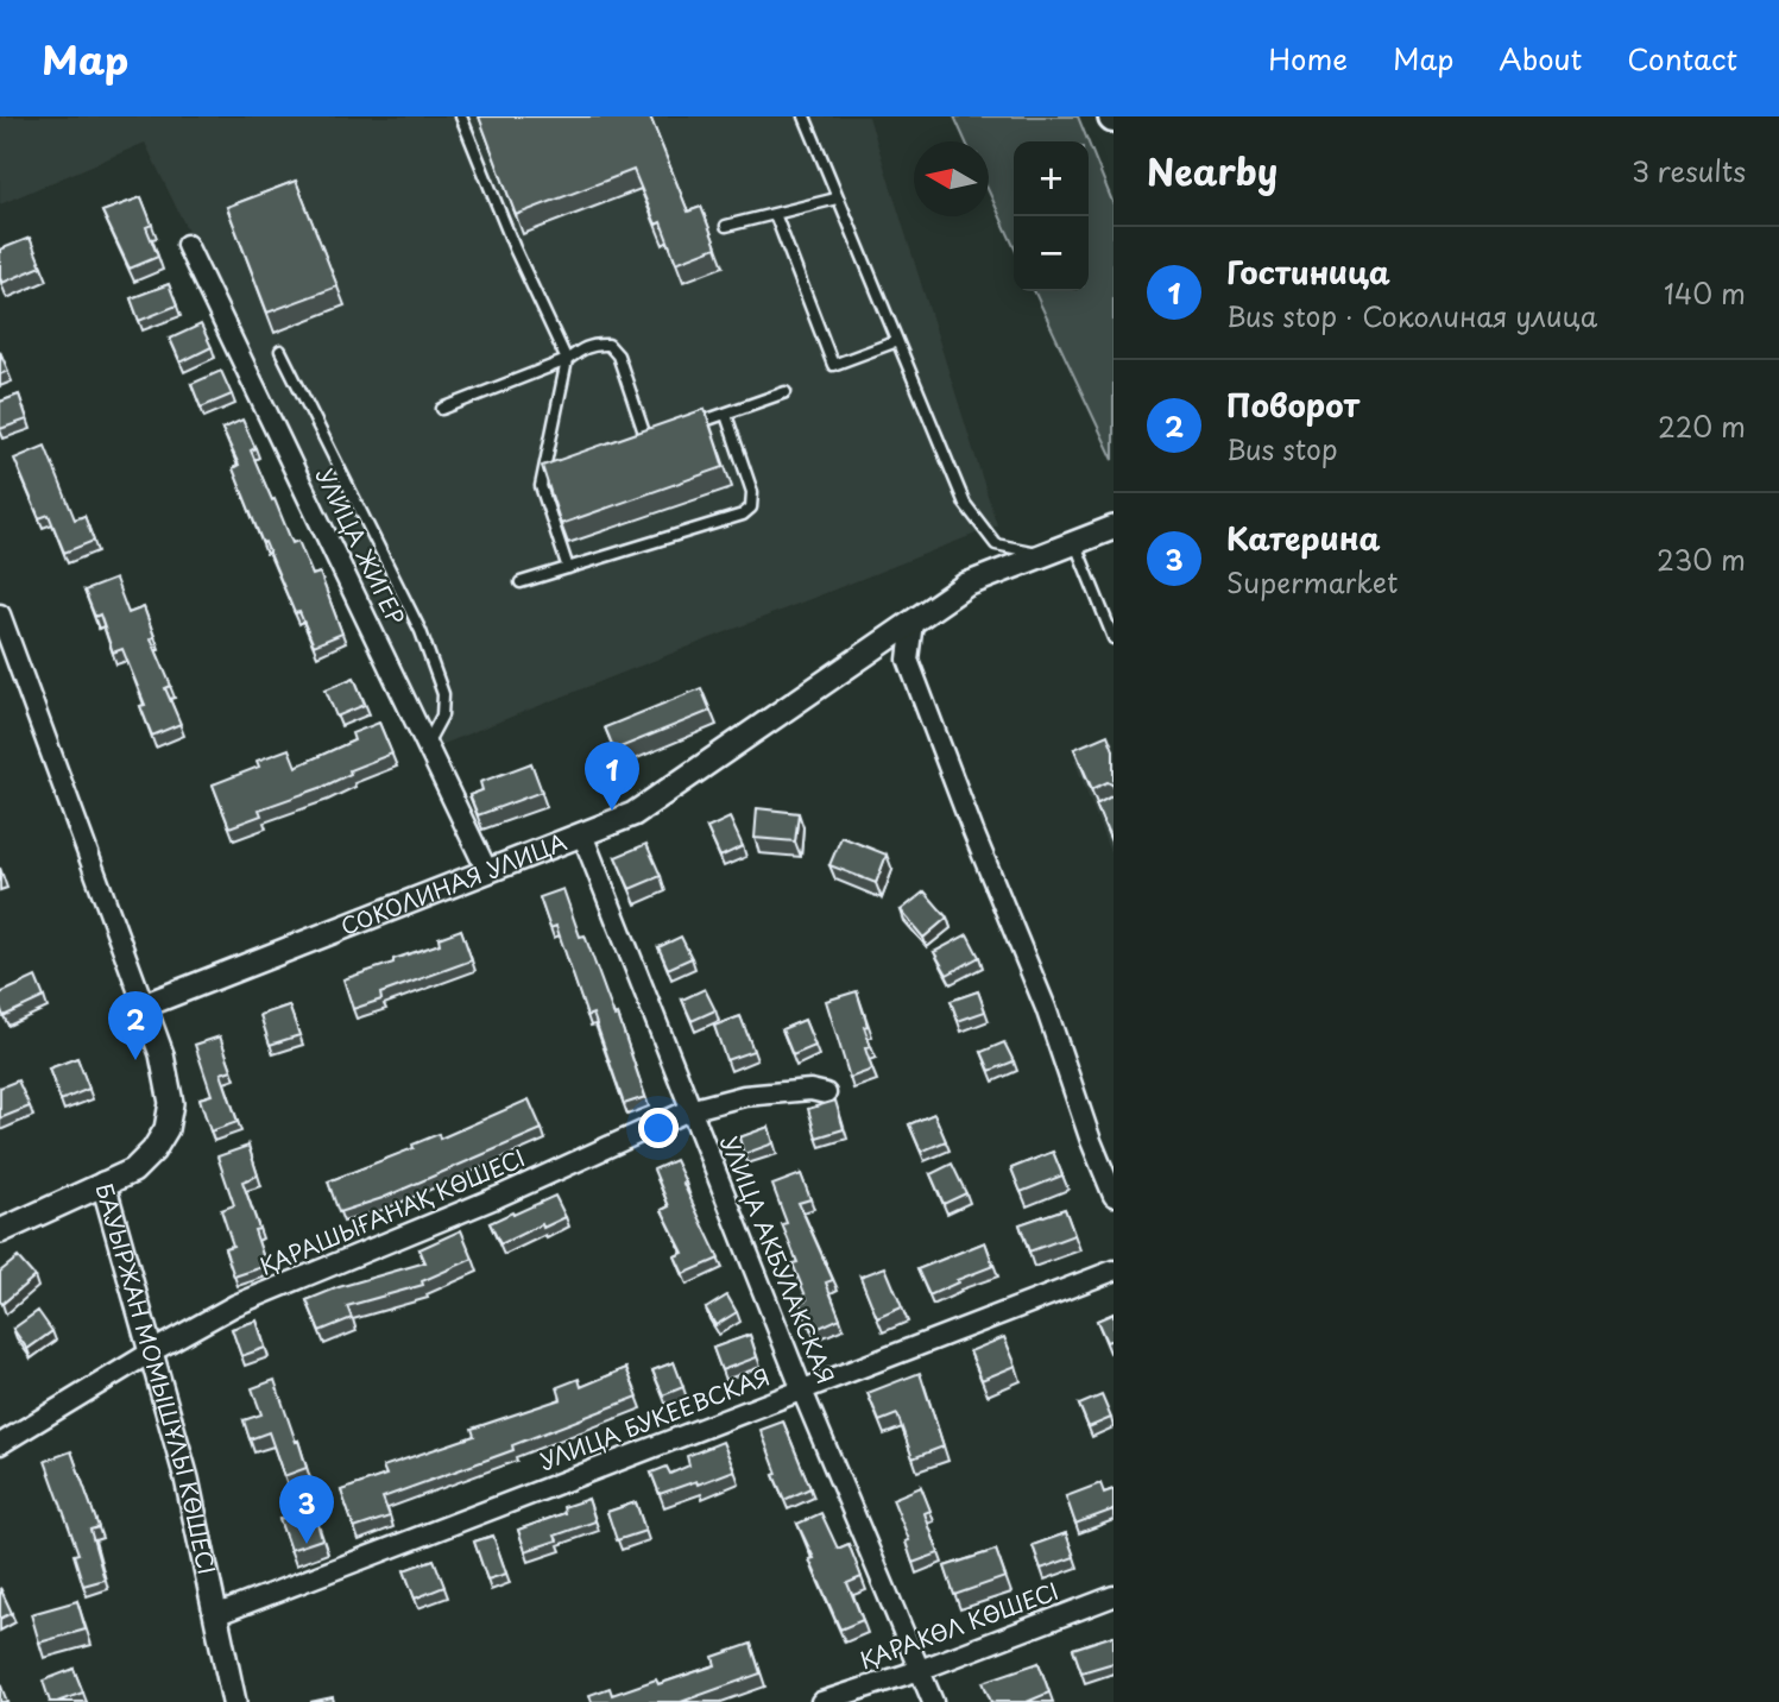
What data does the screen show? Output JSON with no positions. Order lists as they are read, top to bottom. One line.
{"streets":{"street":["УЛИЦА ЖИГЕР","СОКОЛИНАЯ УЛИЦА","ҚАРАШЫҒАНАҚ КӨШЕСІ","УЛИЦА АКБУЛАКСКАЯ","БАУЫРЖАН МОМЫШҰЛЫ КӨШЕСІ","УЛИЦА БУКЕЕВСКАЯ","ҚАРАКӨЛ КӨШЕСІ"]},"crossings":[["УЛИЦА ЖИГЕР","СОКОЛИНАЯ УЛИЦА"],["СОКОЛИНАЯ УЛИЦА","УЛИЦА АКБУЛАКСКАЯ"],["СОКОЛИНАЯ УЛИЦА","БАУЫРЖАН МОМЫШҰЛЫ КӨШЕСІ"],["ҚАРАШЫҒАНАҚ КӨШЕСІ","УЛИЦА АКБУЛАКСКАЯ"],["ҚАРАШЫҒАНАҚ КӨШЕСІ","БАУЫРЖАН МОМЫШҰЛЫ КӨШЕСІ"],["УЛИЦА АКБУЛАКСКАЯ","УЛИЦА БУКЕЕВСКАЯ"],["УЛИЦА АКБУЛАКСКАЯ","ҚАРАКӨЛ КӨШЕСІ"],["БАУЫРЖАН МОМЫШҰЛЫ КӨШЕСІ","УЛИЦА БУКЕЕВСКАЯ"]],"north":"left","page":{"header":"Map","nav":["Home","Map","About","Contact"],"heading":["Nearby","3 results"],"map_buttons":["+","−"],"list":[{"mark":"1","name":"Гостиница","note":"Bus stop · Соколиная улица","value":"140 m"},{"mark":"2","name":"Поворот","note":"Bus stop","value":"220 m"},{"mark":"3","name":"Катерина","note":"Supermarket","value":"230 m"}],"pins":["1","2","3"]}}
